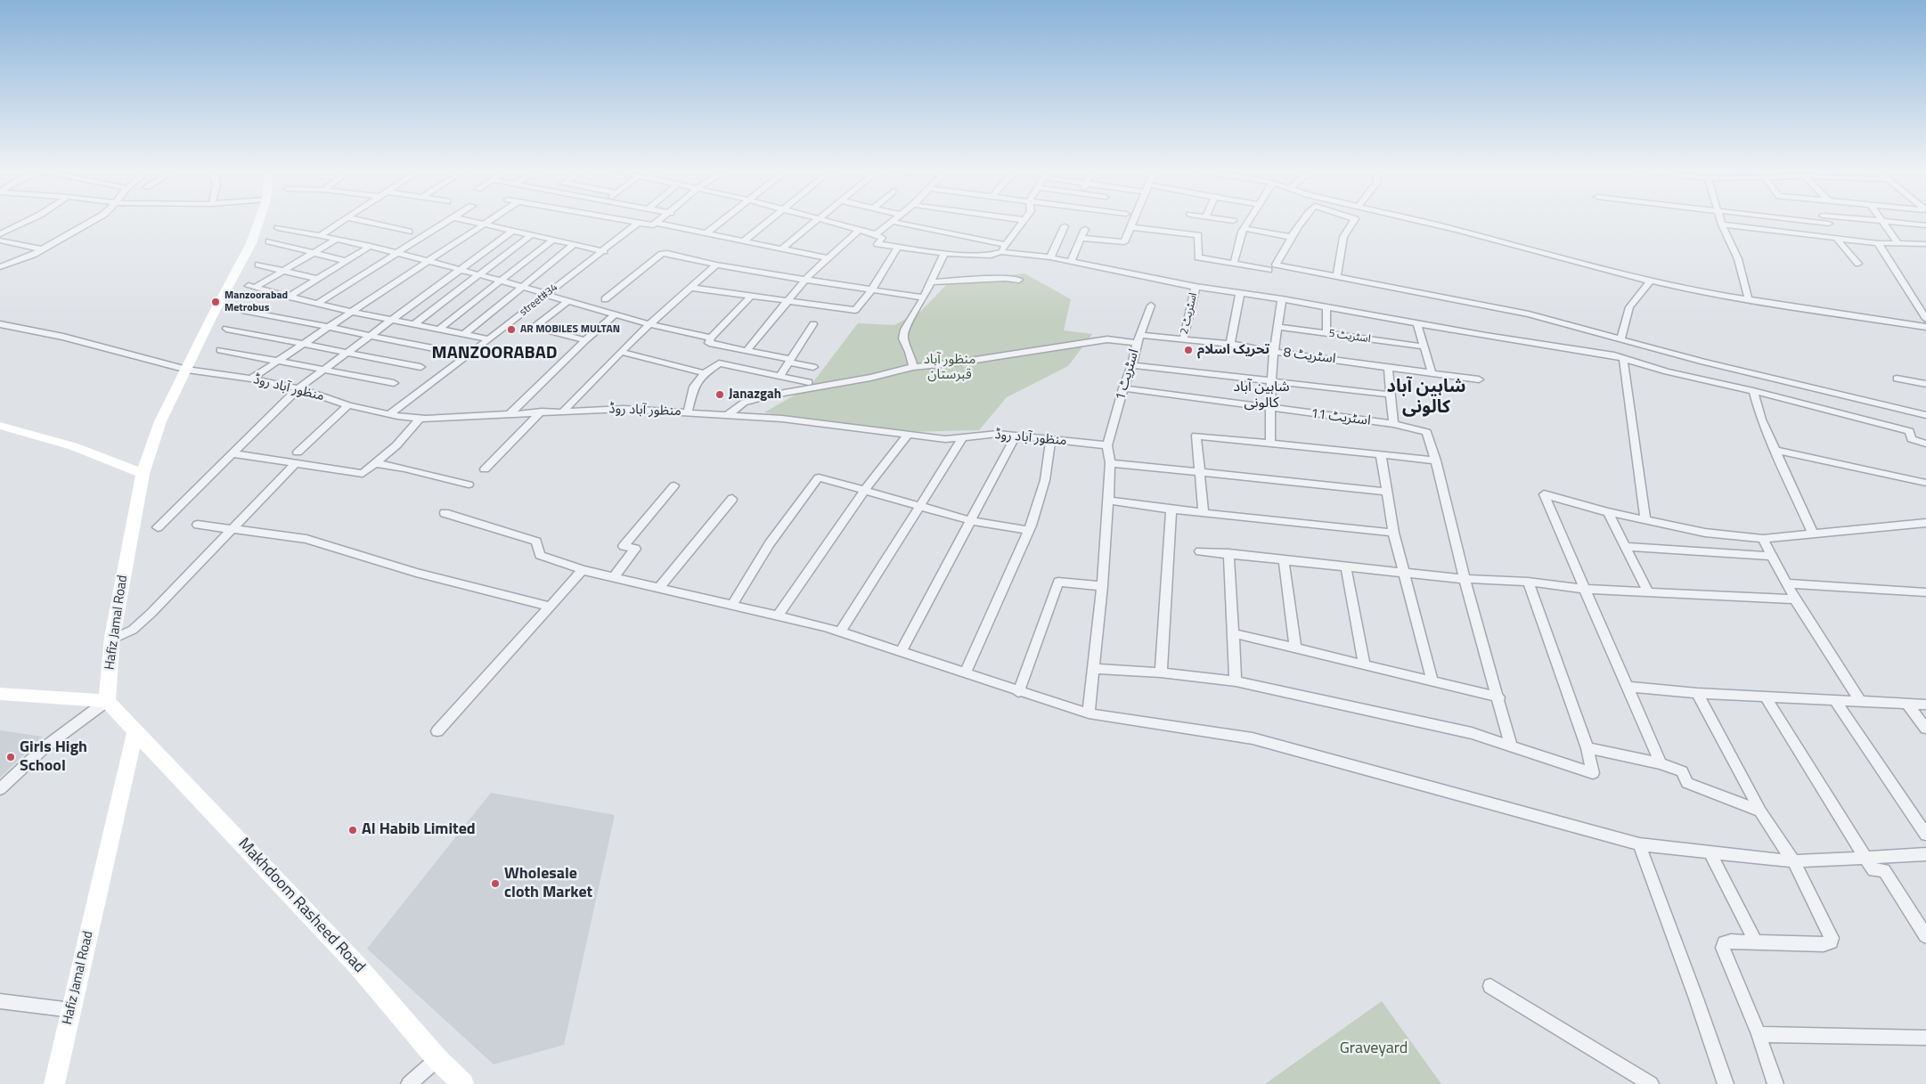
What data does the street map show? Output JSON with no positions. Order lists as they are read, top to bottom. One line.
{"streets":{"main road":["Hafiz Jamal Road","Makhdoom Rasheed Road"],"street":["street#34","اسٹریٹ 2","اسٹریٹ 5","اسٹریٹ 8","اسٹریٹ 1","منظور آباد روڈ","اسٹریٹ 11"]},"crossings":[["street#34","منظور آباد روڈ"],["اسٹریٹ 2","اسٹریٹ 8"],["اسٹریٹ 8","اسٹریٹ 1"],["اسٹریٹ 8","منظور آباد روڈ"],["اسٹریٹ 1","منظور آباد روڈ"],["اسٹریٹ 1","اسٹریٹ 11"],["منظور آباد روڈ","Hafiz Jamal Road"],["Hafiz Jamal Road","Makhdoom Rasheed Road"]],"districts":["MANZOORABAD","شاہین آباد کالونی","شاہین آباد کالونی"],"parks":["منظور آباد قبرستان","Graveyard"],"places":["Manzoorabad Metrobus","AR MOBILES MULTAN","تحریک اسلام","Janazgah","Girls High School","Al Habib Limited","Wholesale cloth Market"]}
